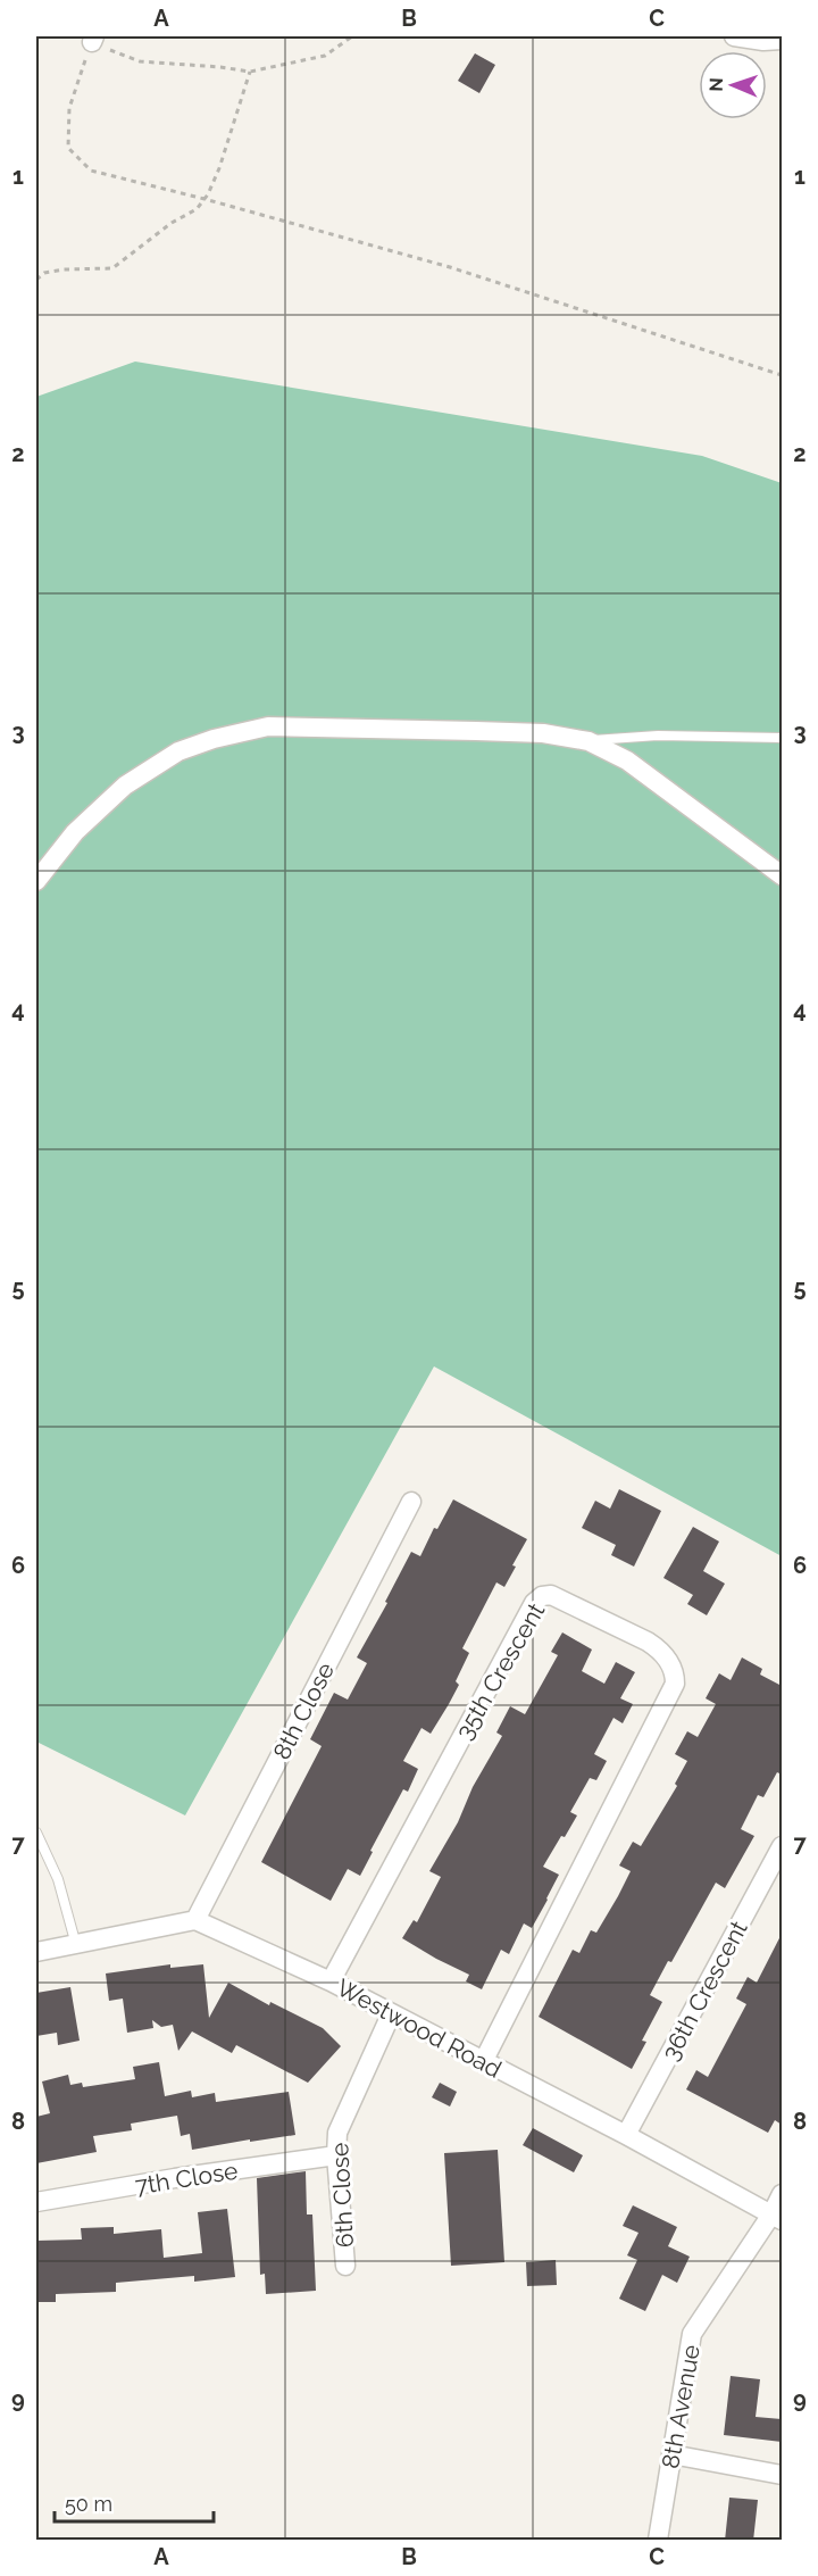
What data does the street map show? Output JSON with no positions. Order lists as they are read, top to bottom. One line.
{"streets":{"street":["35th Crescent","8th Close","36th Crescent","Westwood Road","7th Close","6th Close","8th Avenue"]},"crossings":[["35th Crescent","Westwood Road"],["8th Close","Westwood Road"],["36th Crescent","Westwood Road"],["Westwood Road","6th Close"],["Westwood Road","8th Avenue"],["7th Close","6th Close"]],"scale_bar":"50 m","north":"left","grid":{"columns":["A","B","C"],"rows":["1","2","3","4","5","6","7","8","9"]}}
